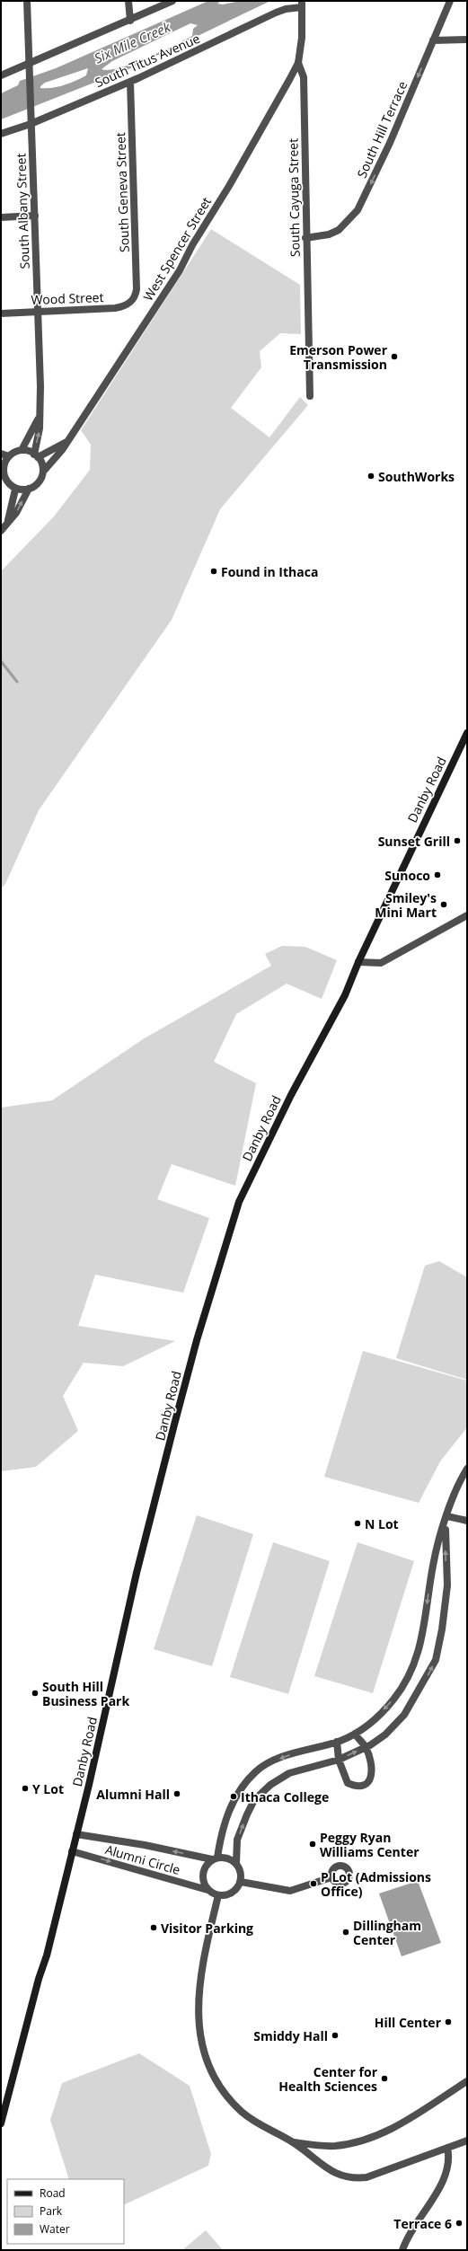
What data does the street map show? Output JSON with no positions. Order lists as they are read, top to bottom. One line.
{"streets":{"main road":["Danby Road"],"street":["South Titus Avenue","South Hill Terrace","South Geneva Street","South Cayuga Street","South Albany Street","West Spencer Street","Wood Street","Alumni Circle"]},"crossings":[["South Titus Avenue","South Geneva Street"],["South Titus Avenue","South Cayuga Street"],["South Titus Avenue","South Albany Street"],["South Hill Terrace","South Cayuga Street"],["South Geneva Street","Wood Street"],["South Cayuga Street","West Spencer Street"],["South Albany Street","West Spencer Street"],["South Albany Street","Wood Street"],["Danby Road","Alumni Circle"]],"one_way":["South Hill Terrace"],"water":["Six Mile Creek"],"places":["Emerson Power Transmission","SouthWorks","Found in Ithaca","Sunset Grill","Sunoco","Smiley's Mini Mart","N Lot","South Hill Business Park","Y Lot","Alumni Hall","Ithaca College","Peggy Ryan Williams Center","P Lot (Admissions Office)","Visitor Parking","Dillingham Center","Hill Center","Smiddy Hall","Center for Health Sciences","Terrace 6"],"legend":["Road","Park","Water"]}
